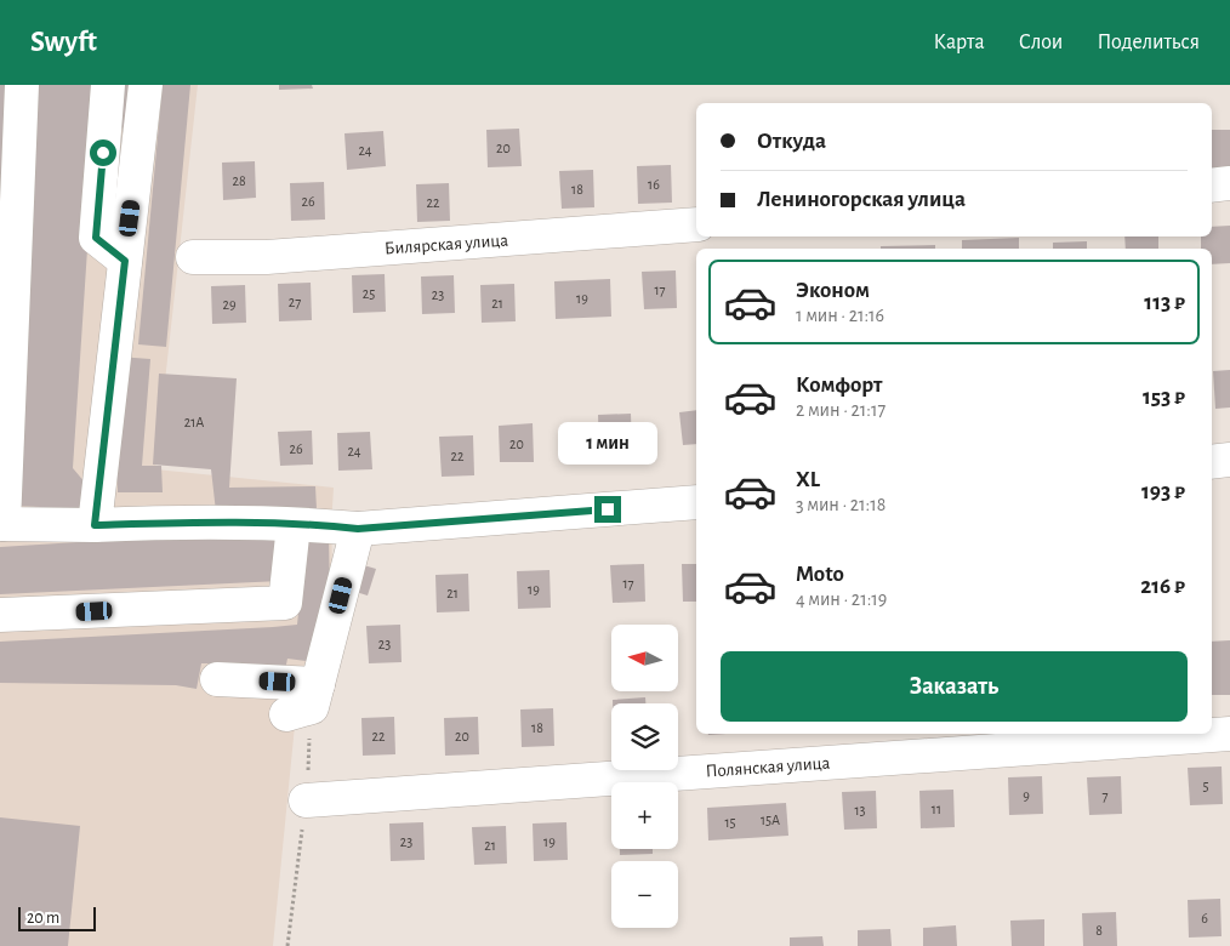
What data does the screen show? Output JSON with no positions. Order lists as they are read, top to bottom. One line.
{"streets":{"street":["Билярская улица","Полянская улица"]},"house_numbers":["20","24","28","16","18","26","22","17","25","23","19","27","21","29","21А","20","26","24","22","17","19","21","23","18","22","20","5","9","7","11","13","15А","15","23","19","21","6","8"],"scale_bar":"20 m","north":"left","page":{"header":"Swyft","nav":["Карта","Слои","Поделиться"],"banner":["Откуда","Лениногорская улица"],"list":[{"name":"Эконом","note":"1 мин · 21:16","value":"113 ₽"},{"name":"Комфорт","note":"2 мин · 21:17","value":"153 ₽"},{"name":"XL","note":"3 мин · 21:18","value":"193 ₽"},{"name":"Moto","note":"4 мин · 21:19","value":"216 ₽"}],"bubble":"1 мин","map_buttons":["+","−"],"buttons":"Заказать","scale":"20 m"}}
